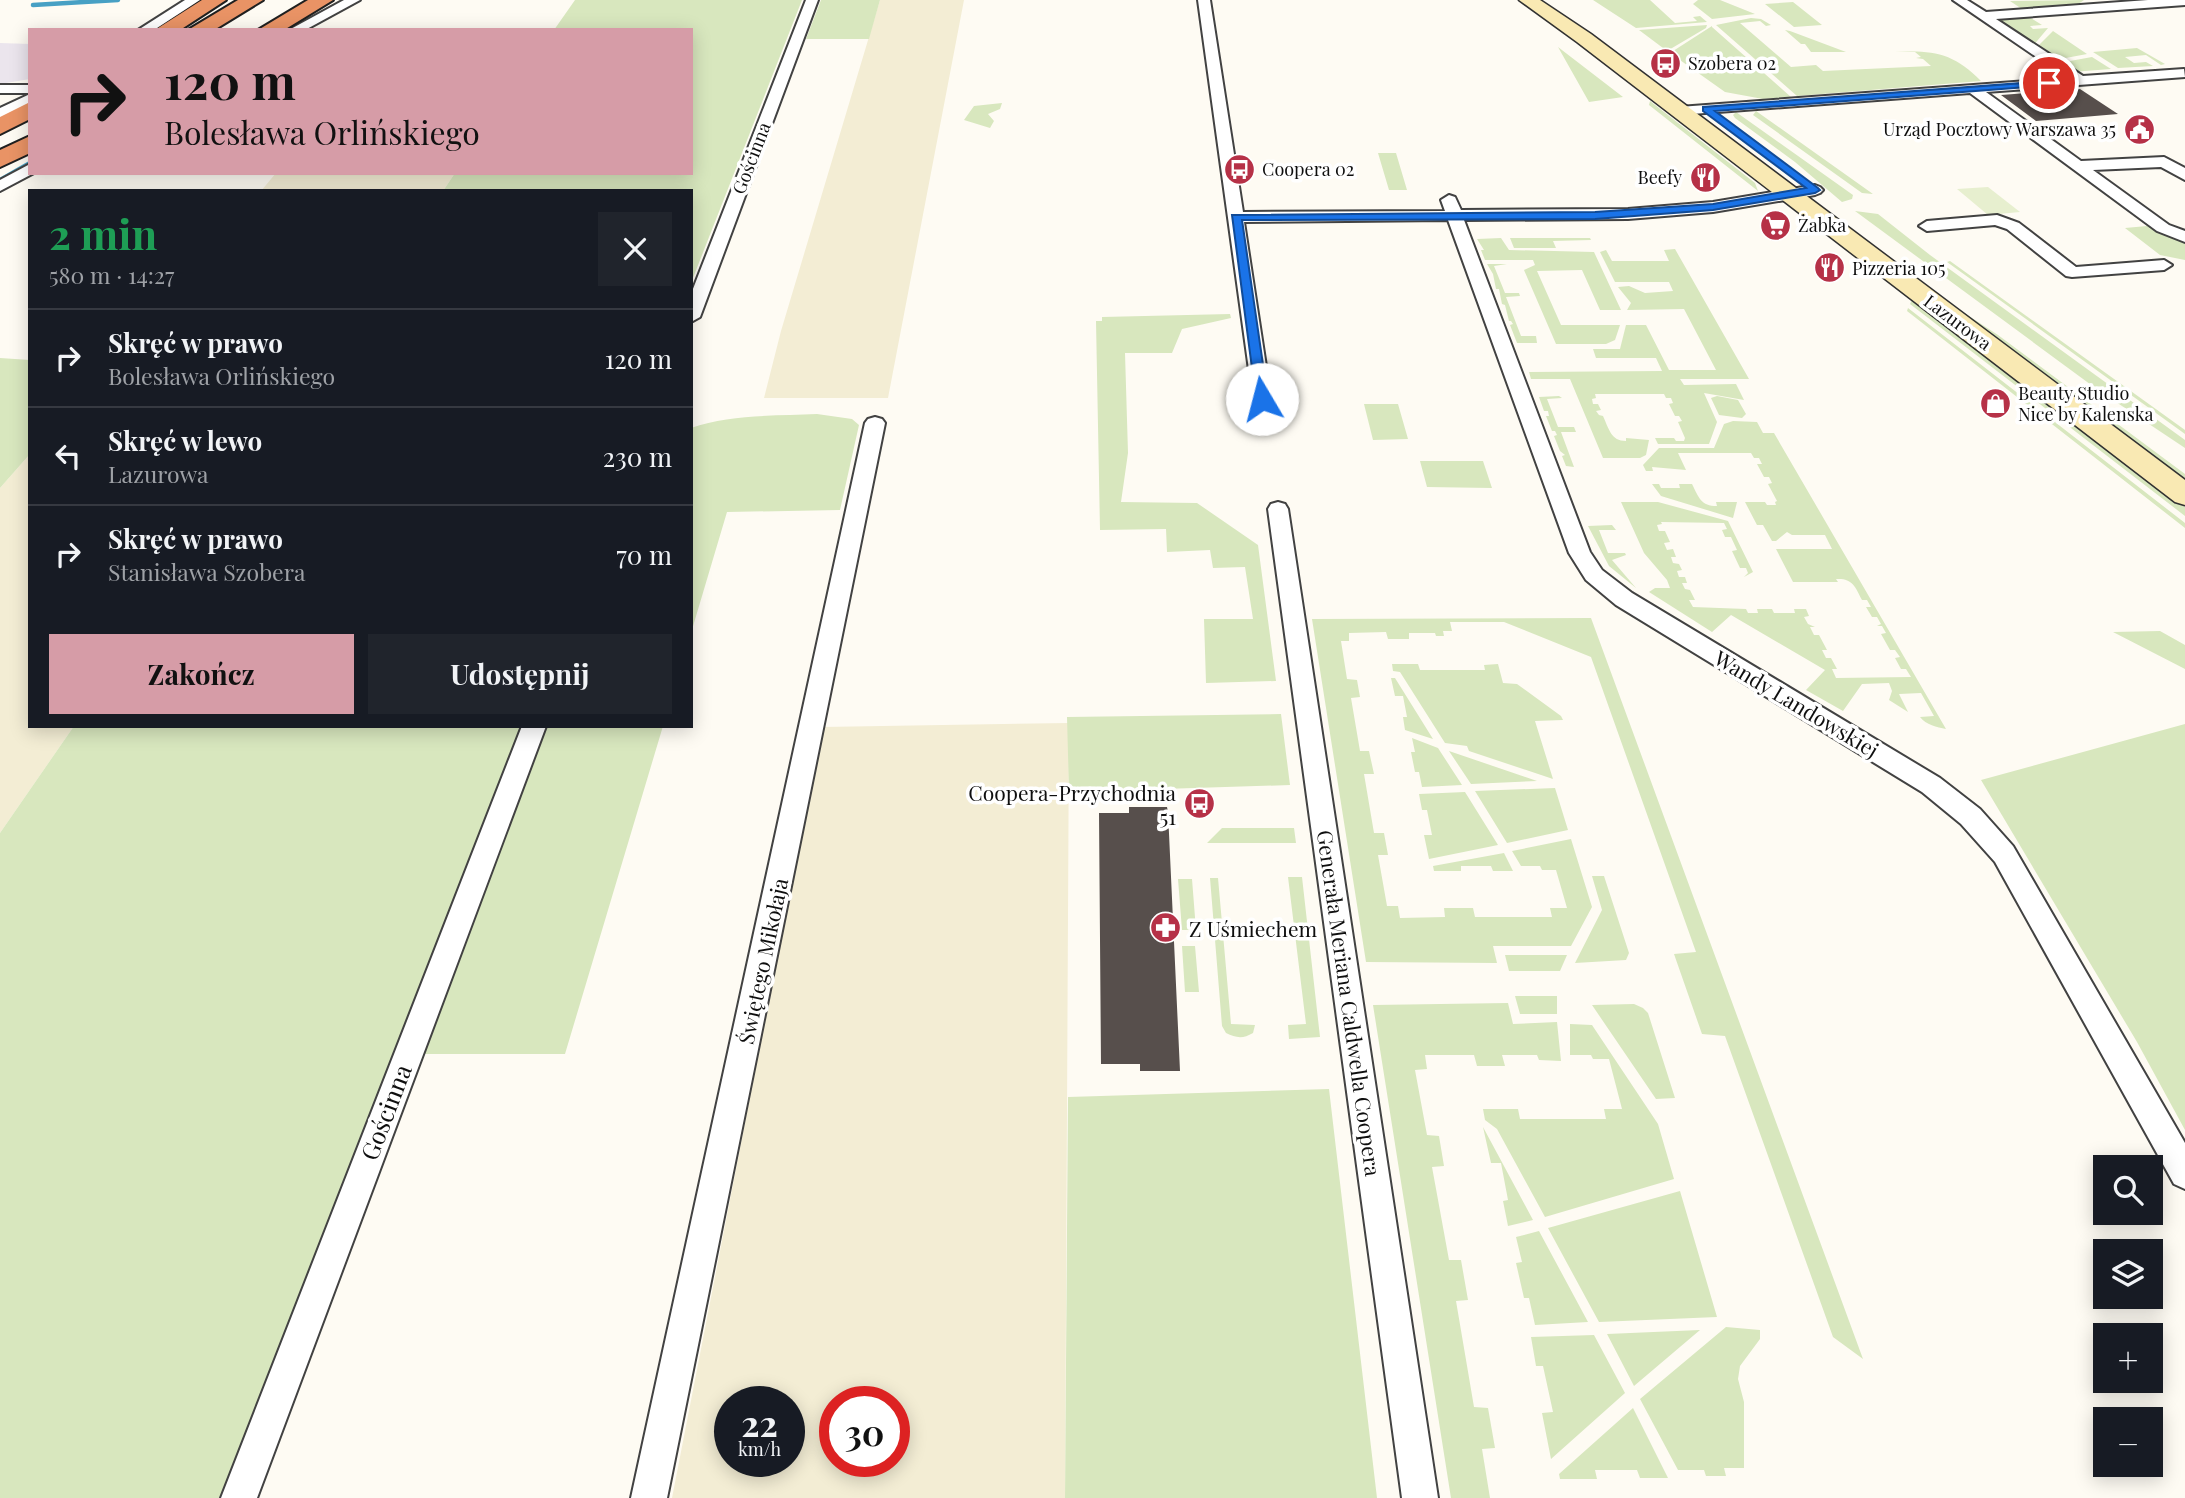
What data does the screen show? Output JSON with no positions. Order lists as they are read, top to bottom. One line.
{"streets":{"main road":["Lazurowa"],"street":["Gościnna","Wandy Landowskiej","Świętego Mikołaja","Generała Meriana Caldwella Coopera"]},"places":{"bus stop":["Szobera 02","Coopera 02","Coopera-Przychodnia 51"],"public building":["Urząd Pocztowy Warszawa 35"],"restaurant":["Beefy","Pizzeria 105"],"supermarket":["Żabka"],"shop":["Beauty Studio Nice by Kalenska"],"pharmacy":["Z Uśmiechem"]},"page":{"turn":["120 m","Bolesława Orlińskiego"],"heading":["2 min","580 m · 14:27"],"list":[{"name":"Skręć w prawo","note":"Bolesława Orlińskiego","value":"120 m"},{"name":"Skręć w lewo","note":"Lazurowa","value":"230 m"},{"name":"Skręć w prawo","note":"Stanisława Szobera","value":"70 m"}],"buttons":["Zakończ","Udostępnij"],"map_buttons":["+","−"],"speed":"22 km/h","limit":"30"}}
